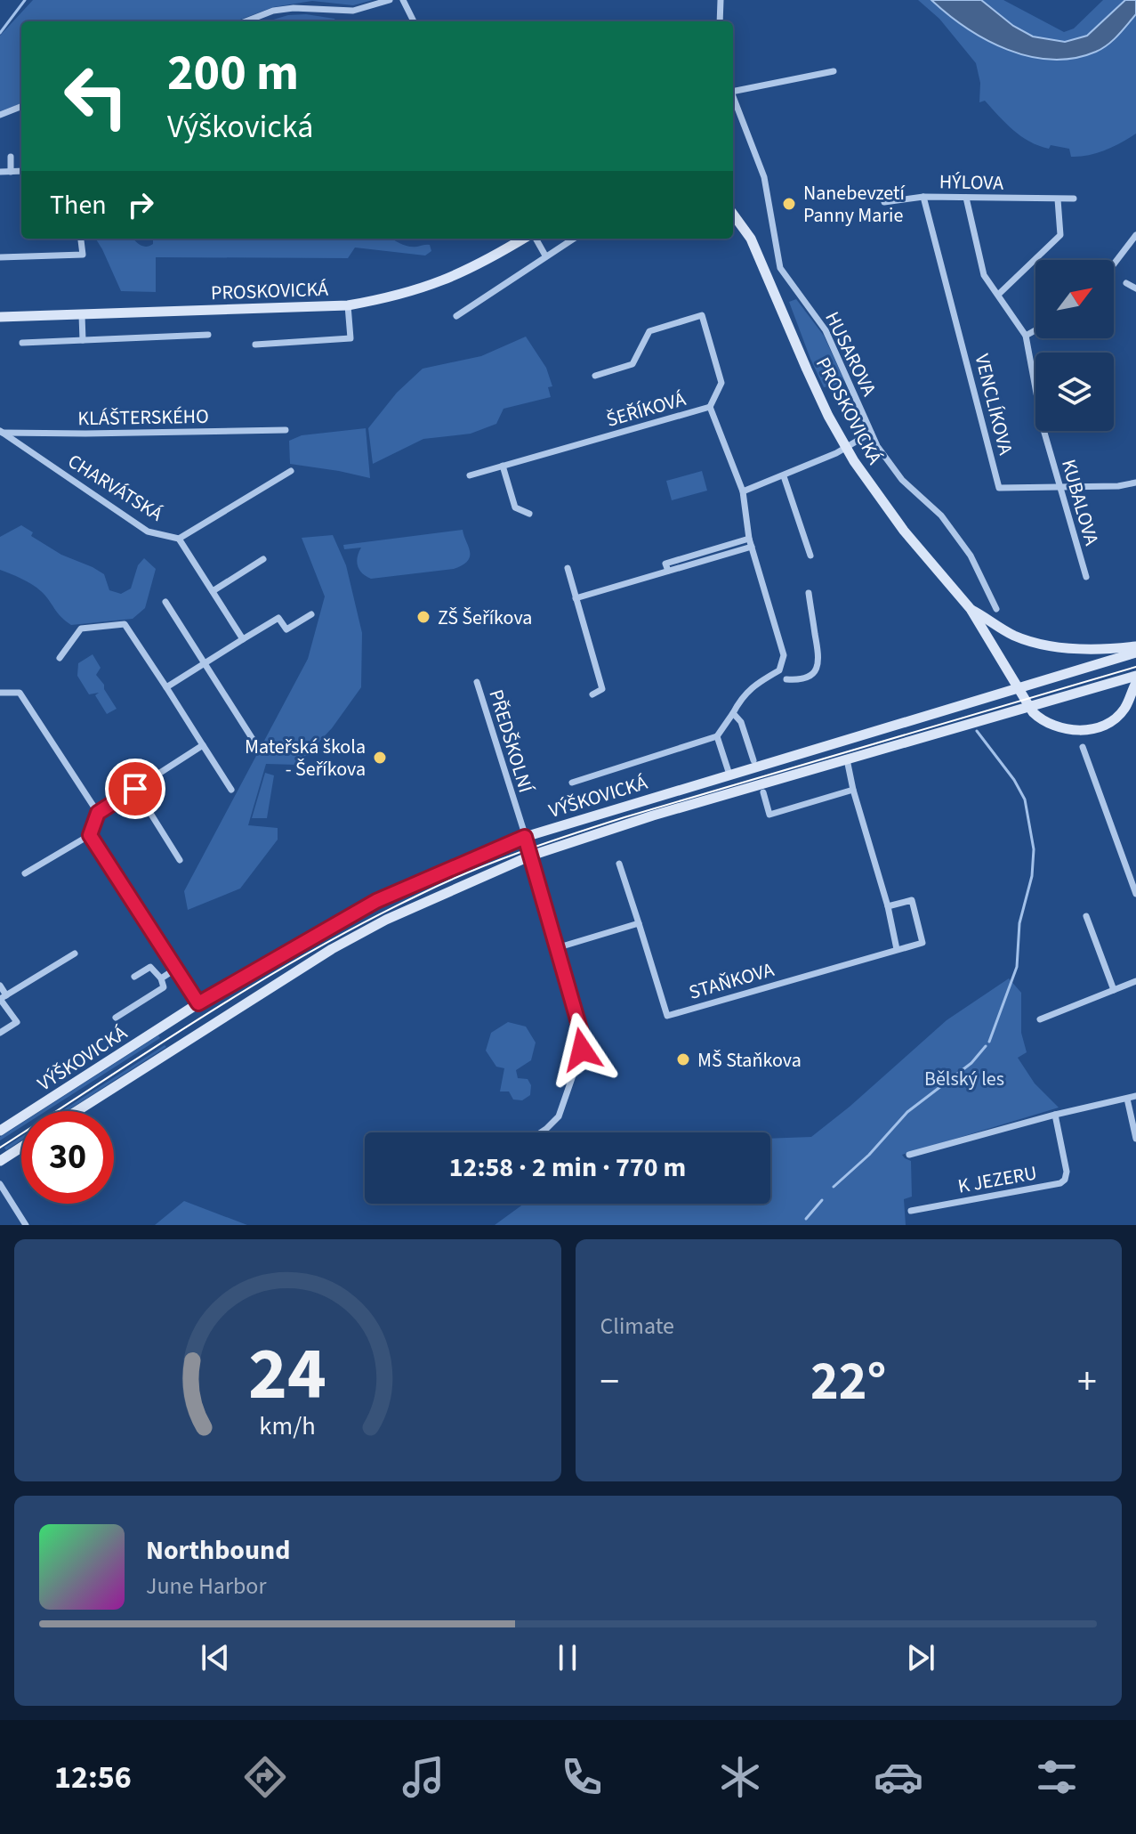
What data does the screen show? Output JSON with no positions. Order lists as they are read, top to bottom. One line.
{"streets":{"street":["HÝLOVA","PROSKOVICKÁ","HUSAROVA","VENCLÍKOVA","ŠEŘÍKOVÁ","KLÁŠTERSKÉHO","CHARVÁTSKÁ","KUBALOVA","PŘEDŠKOLNÍ","VÝŠKOVICKÁ","STAŇKOVA","K JEZERU"]},"crossings":[["HÝLOVA","VENCLÍKOVA"],["HÝLOVA","KUBALOVA"],["VENCLÍKOVA","KUBALOVA"],["KLÁŠTERSKÉHO","CHARVÁTSKÁ"],["PŘEDŠKOLNÍ","VÝŠKOVICKÁ"]],"parks":["Bělský les"],"places":["Nanebevzetí Panny Marie","ZŠ Šeříkova","Mateřská škola - Šeříkova","MŠ Staňkova"],"north":"top right","page":{"turn":["200 m","Výškovická"],"then":"Then","limit":"30","trip":"12:58 · 2 min · 770 m","tile":"Climate","heat":["−","22°","+"],"song":["Northbound","June Harbor"],"tabs":"12:56","gauge":["24","km/h"]}}
